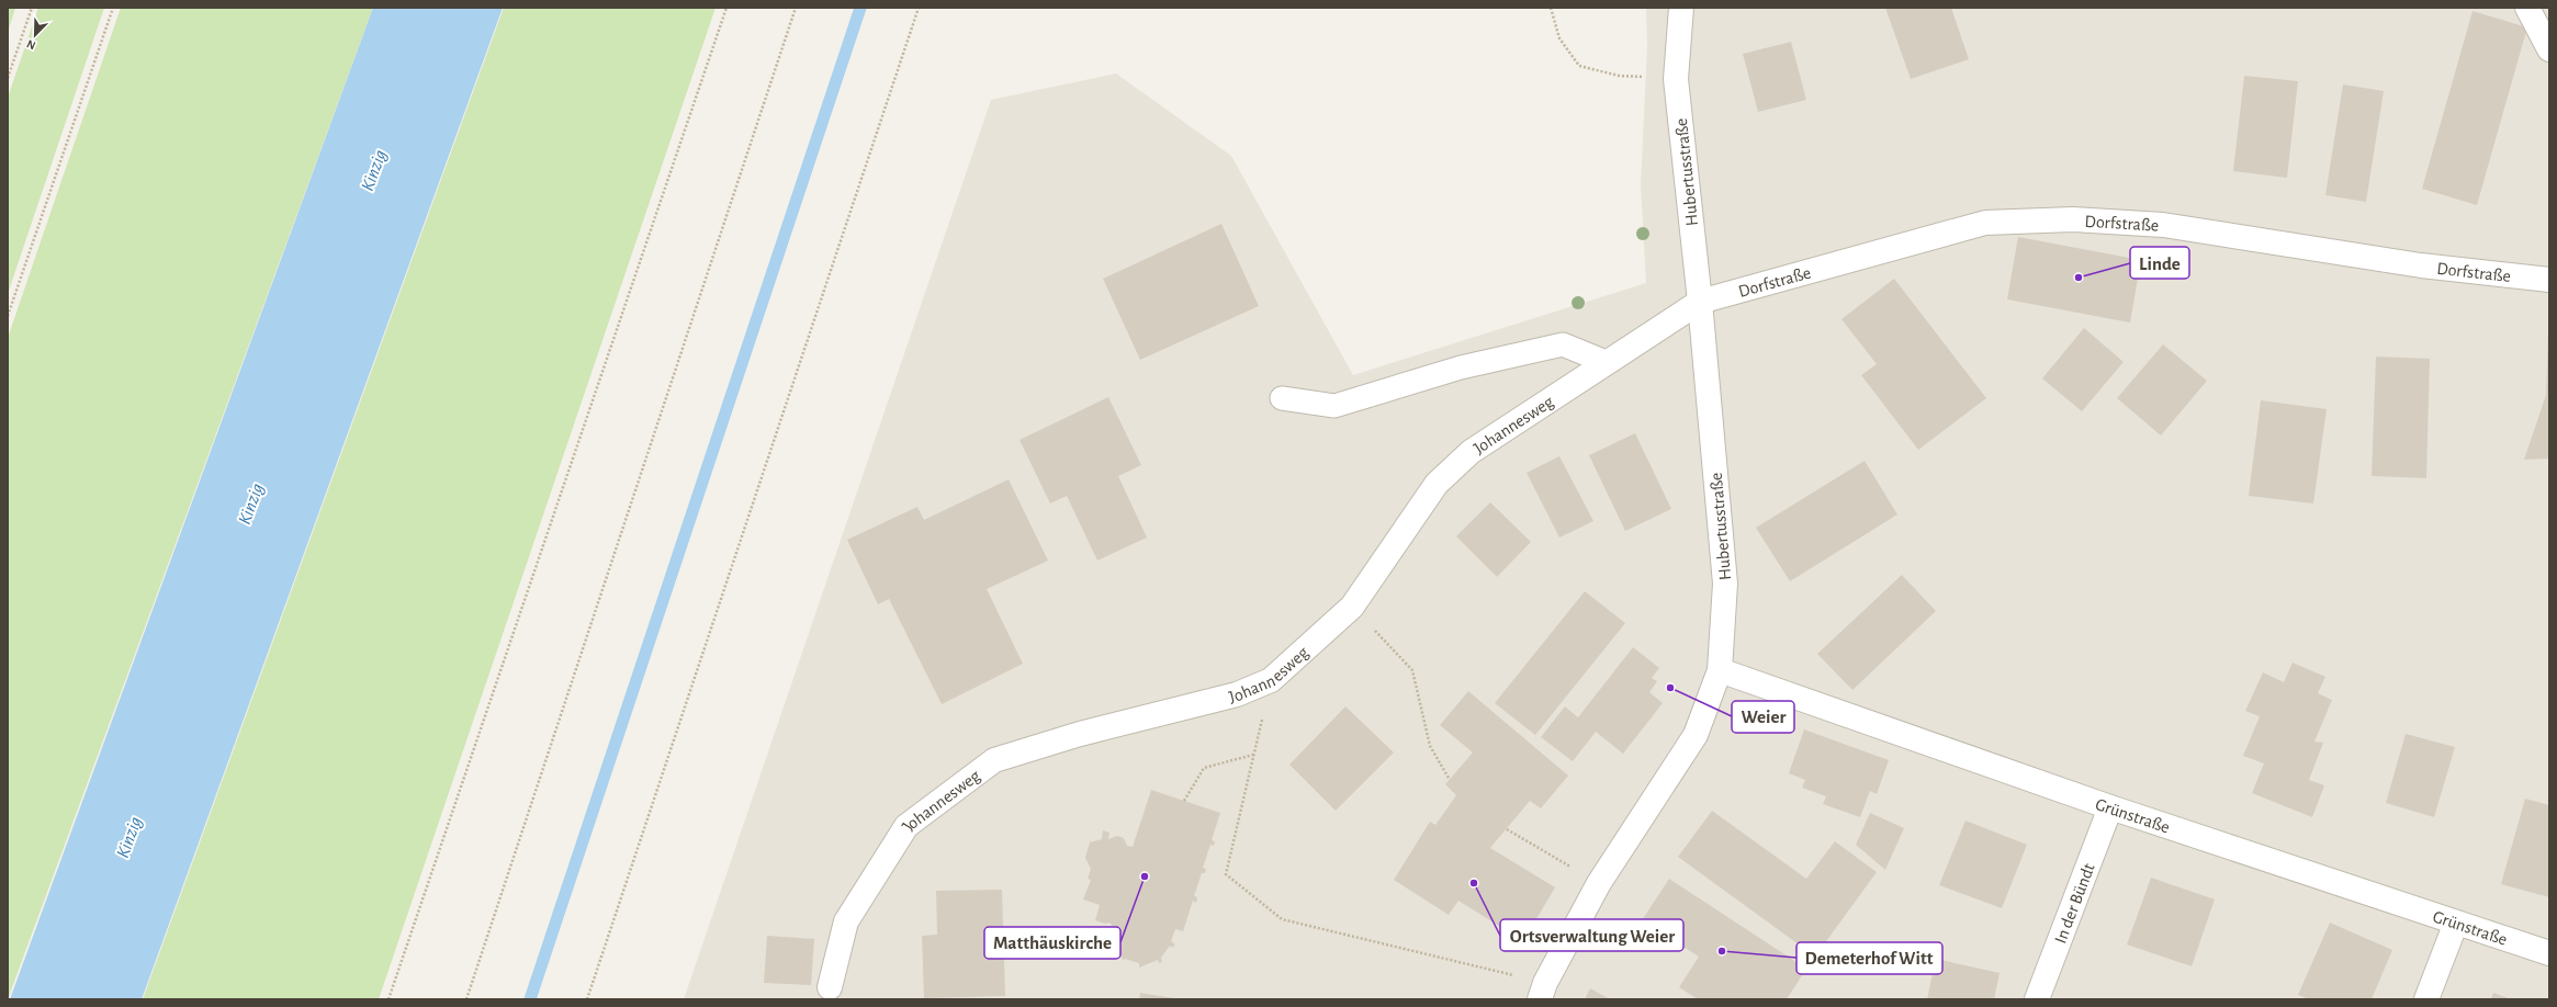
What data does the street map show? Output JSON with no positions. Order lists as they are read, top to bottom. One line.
{"streets":{"street":["Hubertusstraße","Dorfstraße","Johannesweg","Grünstraße","In der Bündt"]},"crossings":[["Hubertusstraße","Dorfstraße"],["Hubertusstraße","Johannesweg"],["Hubertusstraße","Grünstraße"],["Dorfstraße","Johannesweg"],["Grünstraße","In der Bündt"]],"water":["Kinzig"],"places":["Linde","Weier","Matthäuskirche","Ortsverwaltung Weier","Demeterhof Witt"],"north":"bottom left"}
